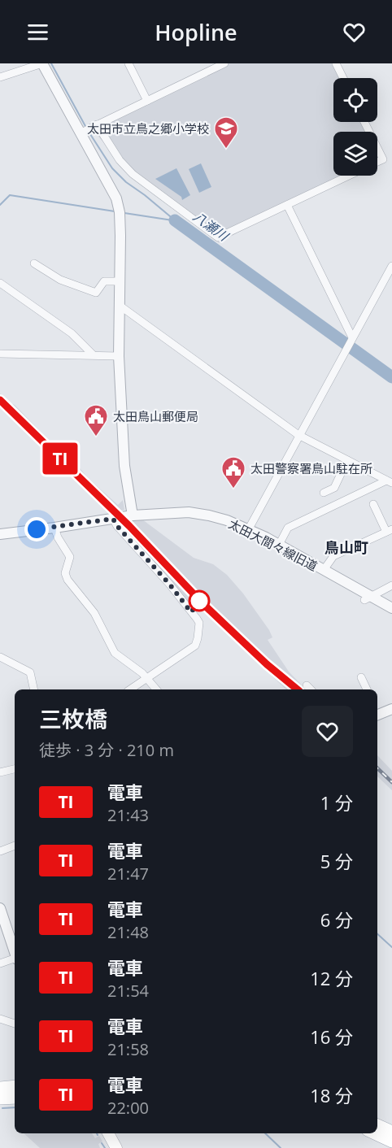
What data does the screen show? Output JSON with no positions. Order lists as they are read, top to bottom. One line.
{"streets":{"street":["太田大間々線旧道"]},"districts":["鳥山町"],"water":["八瀬川"],"places":{"school or university":["太田市立鳥之郷小学校"],"public building":["太田鳥山郵便局","太田警察署鳥山駐在所"]},"page":{"header":"Hopline","on_map":"TI","heading":["三枚橋","徒歩 · 3 分 · 210 m"],"list":[{"mark":"TI","name":"電車","note":"21:43","value":"1 分"},{"mark":"TI","name":"電車","note":"21:47","value":"5 分"},{"mark":"TI","name":"電車","note":"21:48","value":"6 分"},{"mark":"TI","name":"電車","note":"21:54","value":"12 分"},{"mark":"TI","name":"電車","note":"21:58","value":"16 分"},{"mark":"TI","name":"電車","note":"22:00","value":"18 分"}]}}
